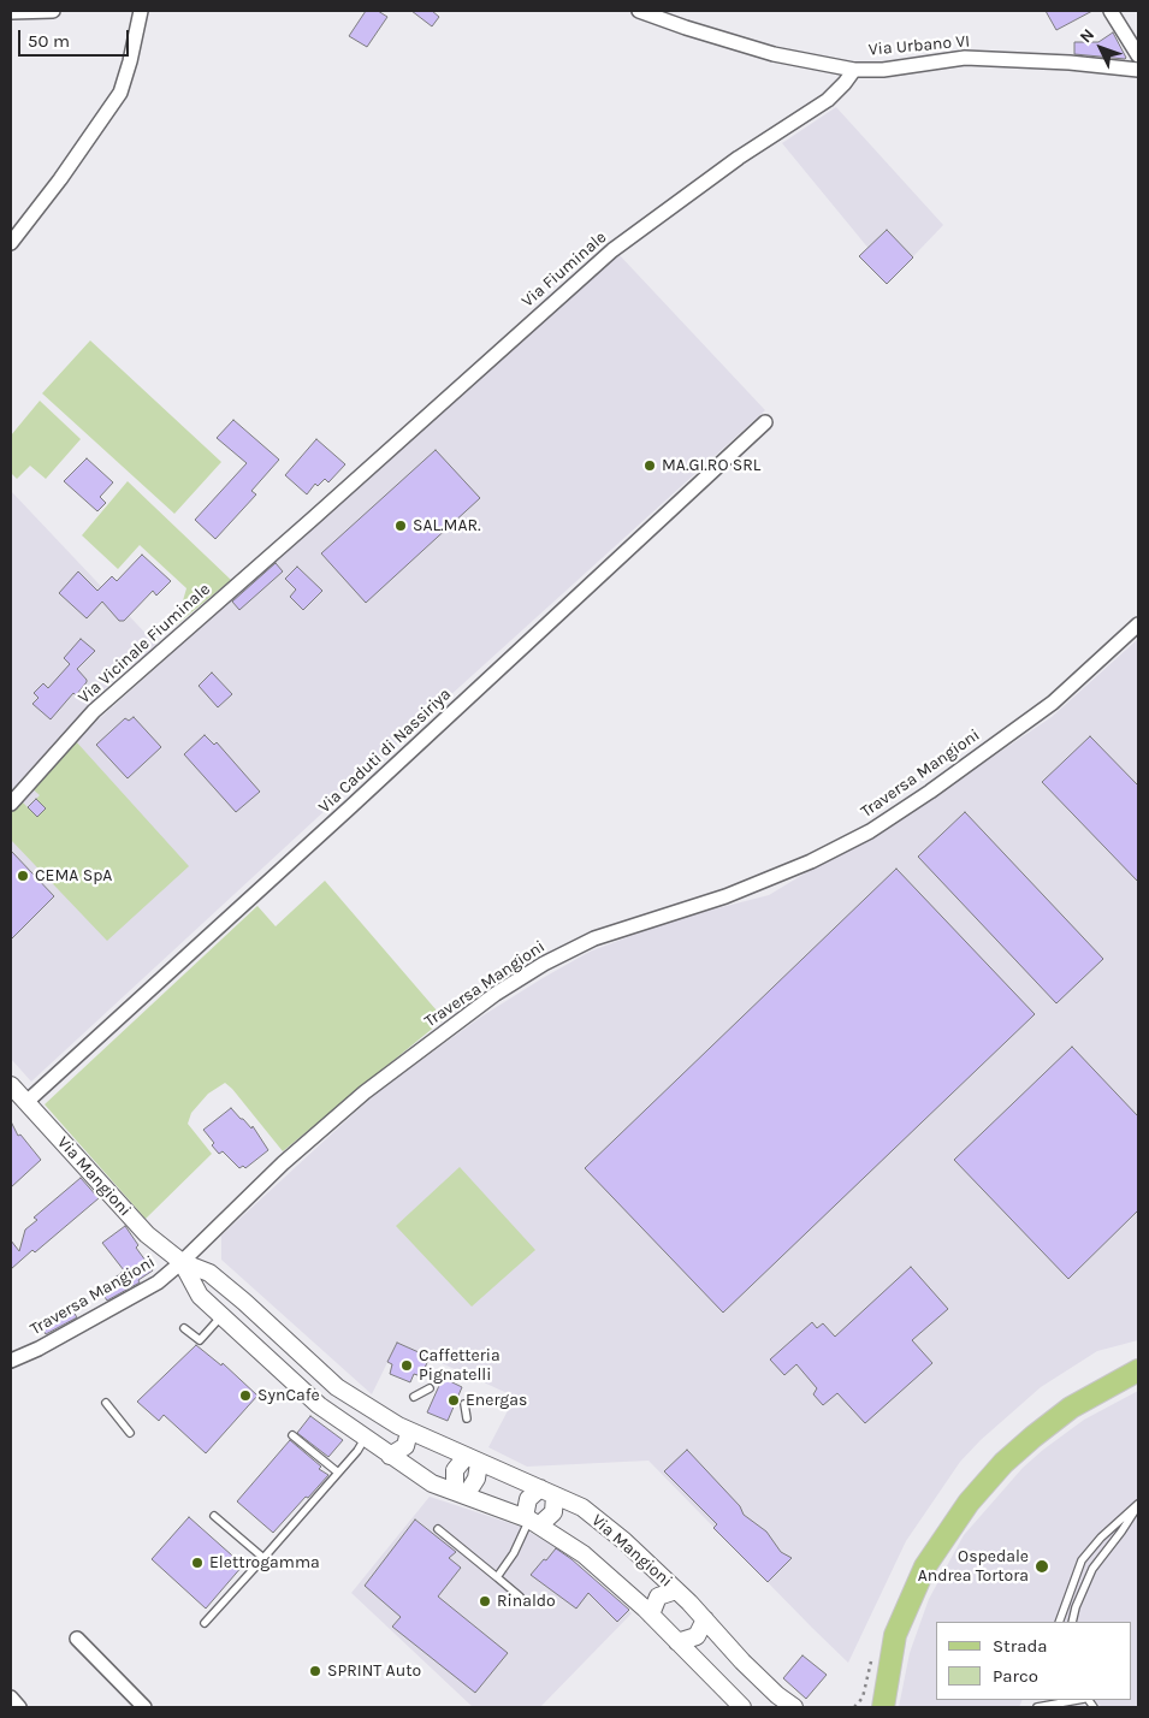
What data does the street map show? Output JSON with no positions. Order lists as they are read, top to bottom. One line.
{"streets":{"street":["Via Urbano VI","Via Fiuminale","Via Vicinale Fiuminale","Via Caduti di Nassiriya","Traversa Mangioni","Via Mangioni"]},"crossings":[["Via Urbano VI","Via Fiuminale"],["Via Fiuminale","Via Vicinale Fiuminale"],["Via Caduti di Nassiriya","Via Mangioni"],["Traversa Mangioni","Via Mangioni"]],"places":["MA.GI.RO SRL","SAL.MAR.","CEMA SpA","Caffetteria Pignatelli","SynCafe","Energas","Elettrogamma","Ospedale Andrea Tortora","Rinaldo","SPRINT Auto"],"legend":["Strada","Parco"],"scale_bar":"50 m","north":"top left"}
